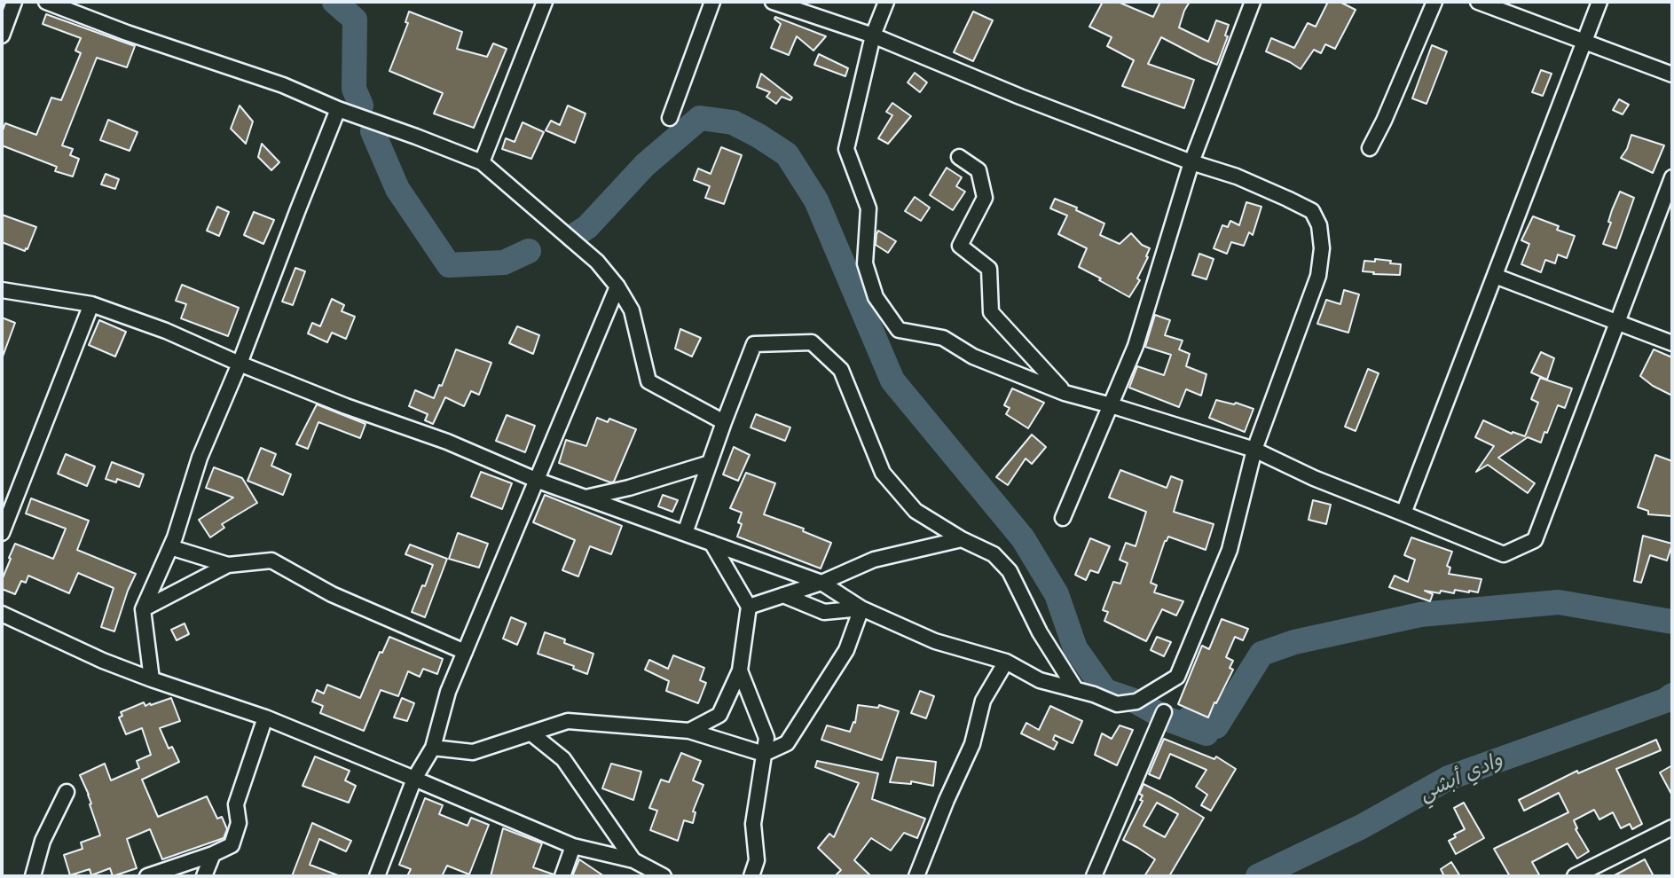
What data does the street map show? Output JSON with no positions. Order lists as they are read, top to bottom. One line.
{"water":["وادي أبشي"]}
